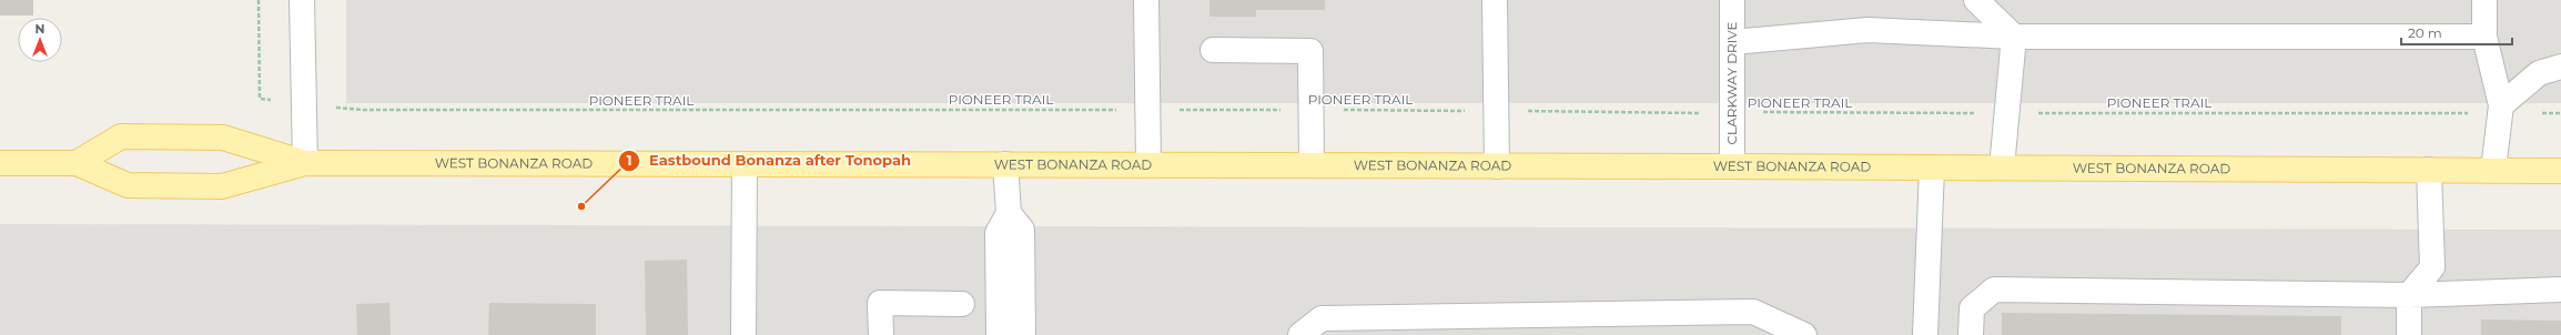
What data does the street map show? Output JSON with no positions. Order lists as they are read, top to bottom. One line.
{"streets":{"main road":["WEST BONANZA ROAD"],"street":["CLARKWAY DRIVE"],"path":["PIONEER TRAIL"]},"crossings":[["CLARKWAY DRIVE","PIONEER TRAIL"],["CLARKWAY DRIVE","WEST BONANZA ROAD"]],"places":["Eastbound Bonanza after Tonopah"],"scale_bar":"20 m","north":"top"}
